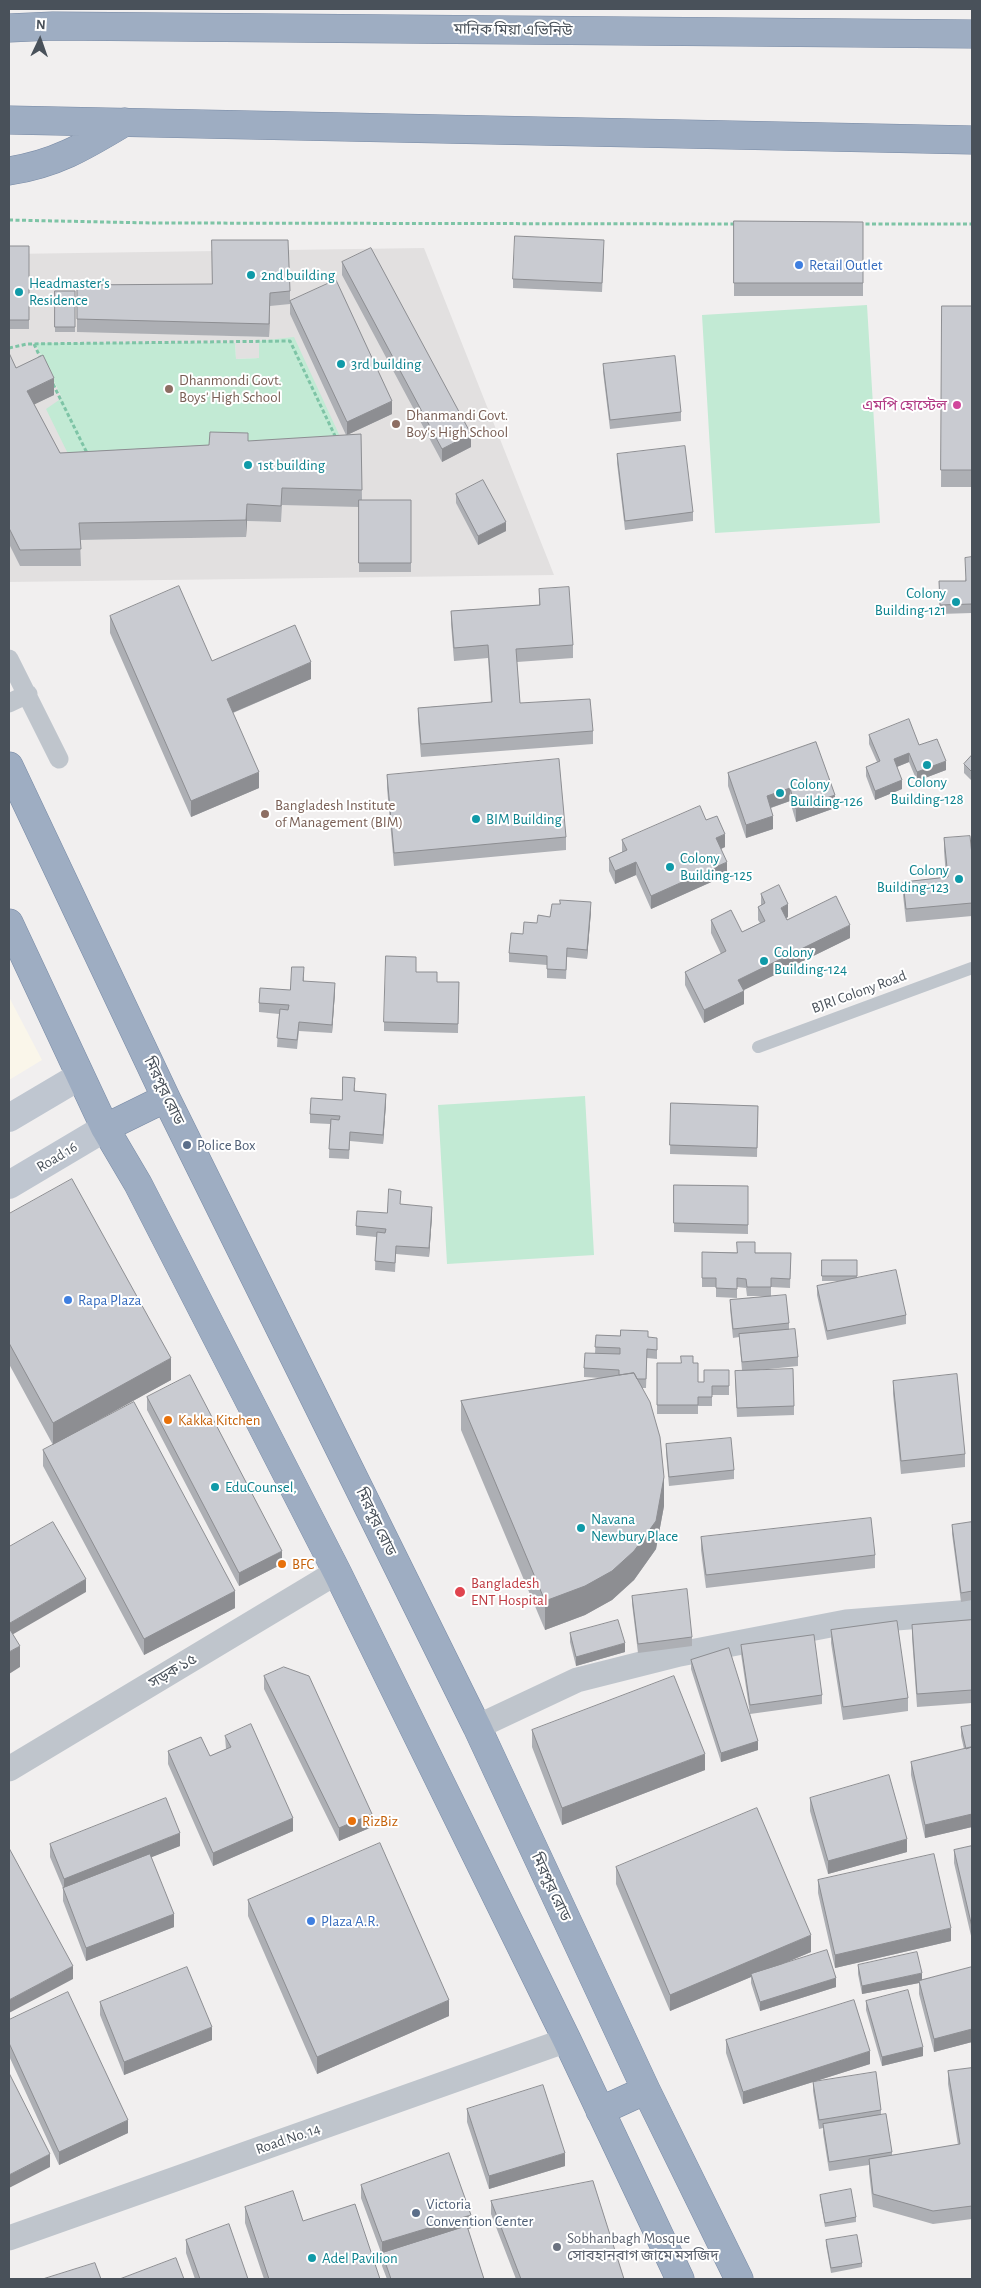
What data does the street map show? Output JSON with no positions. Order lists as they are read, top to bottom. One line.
{"streets":{"highway":["মানিক মিয়া এভিনিউ","মিরপুর রোড"],"main road":["Road 16"],"street":["সড়ক ১৫","Road No. 14"],"lane":["BJRI Colony Road"]},"places":["Retail Outlet","2nd building","Headmaster's Residence","3rd building","Dhanmondi Govt. Boys' High School","এমপি হোস্টেল","Dhanmandi Govt. Boy's High School","1st building","Colony Building-121","Colony Building-128","Colony Building-126","Bangladesh Institute of Management (BIM)","BIM Building","Colony Building-125","Colony Building-123","Colony Building-124","Police Box","Rapa Plaza","Kakka Kitchen","EduCounsel,","Navana Newbury Place","BFC","Bangladesh ENT Hospital","RizBiz","Plaza A.R.","Victoria Convention Center","Sobhanbagh Mosque সোবহানবাগ জামে মসজিদ","Adel Pavilion"],"north":"top"}
